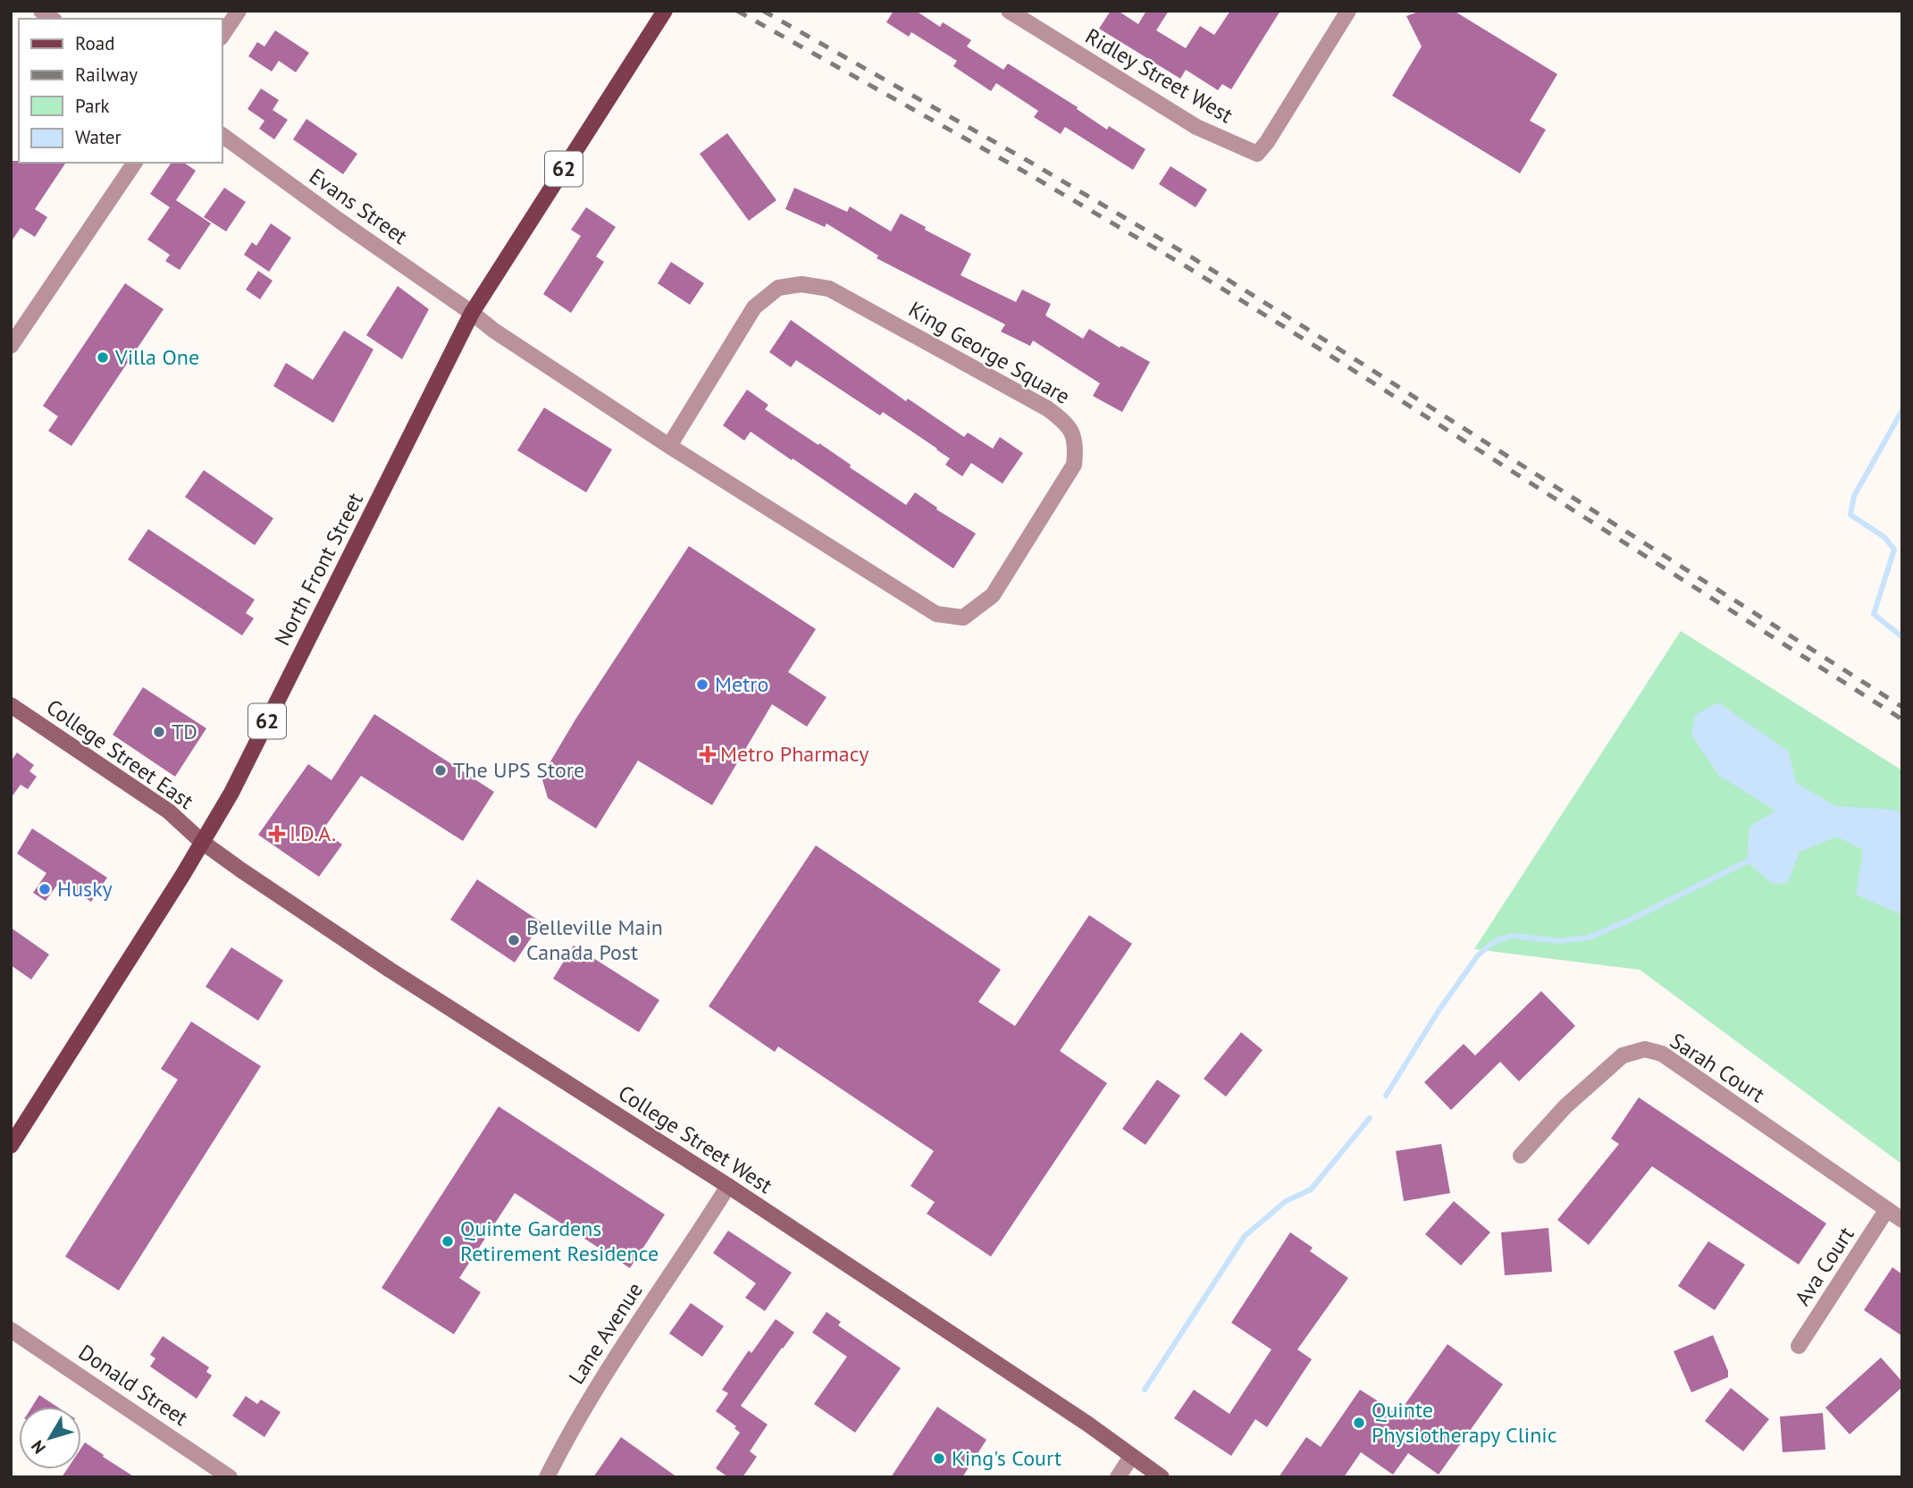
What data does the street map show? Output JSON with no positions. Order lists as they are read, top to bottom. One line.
{"streets":{"main road":["62","North Front Street","College Street East","College Street West"],"street":["Ridley Street West","Evans Street","King George Square","Sarah Court","Ava Court","Lane Avenue","Donald Street"]},"crossings":[["Evans Street","King George Square"],["Evans Street","North Front Street"],["King George Square","North Front Street"],["North Front Street","College Street East"],["North Front Street","College Street West"],["College Street East","College Street West"],["Sarah Court","Ava Court"],["College Street West","Lane Avenue"]],"places":{"other":["Villa One","Metro","TD","The UPS Store","Husky","Belleville Main Canada Post","Quinte Gardens Retirement Residence","Quinte Physiotherapy Clinic","King's Court"],"health":["Metro Pharmacy","I.D.A."]},"legend":["Road","Railway","Park","Water"],"north":"bottom left"}
